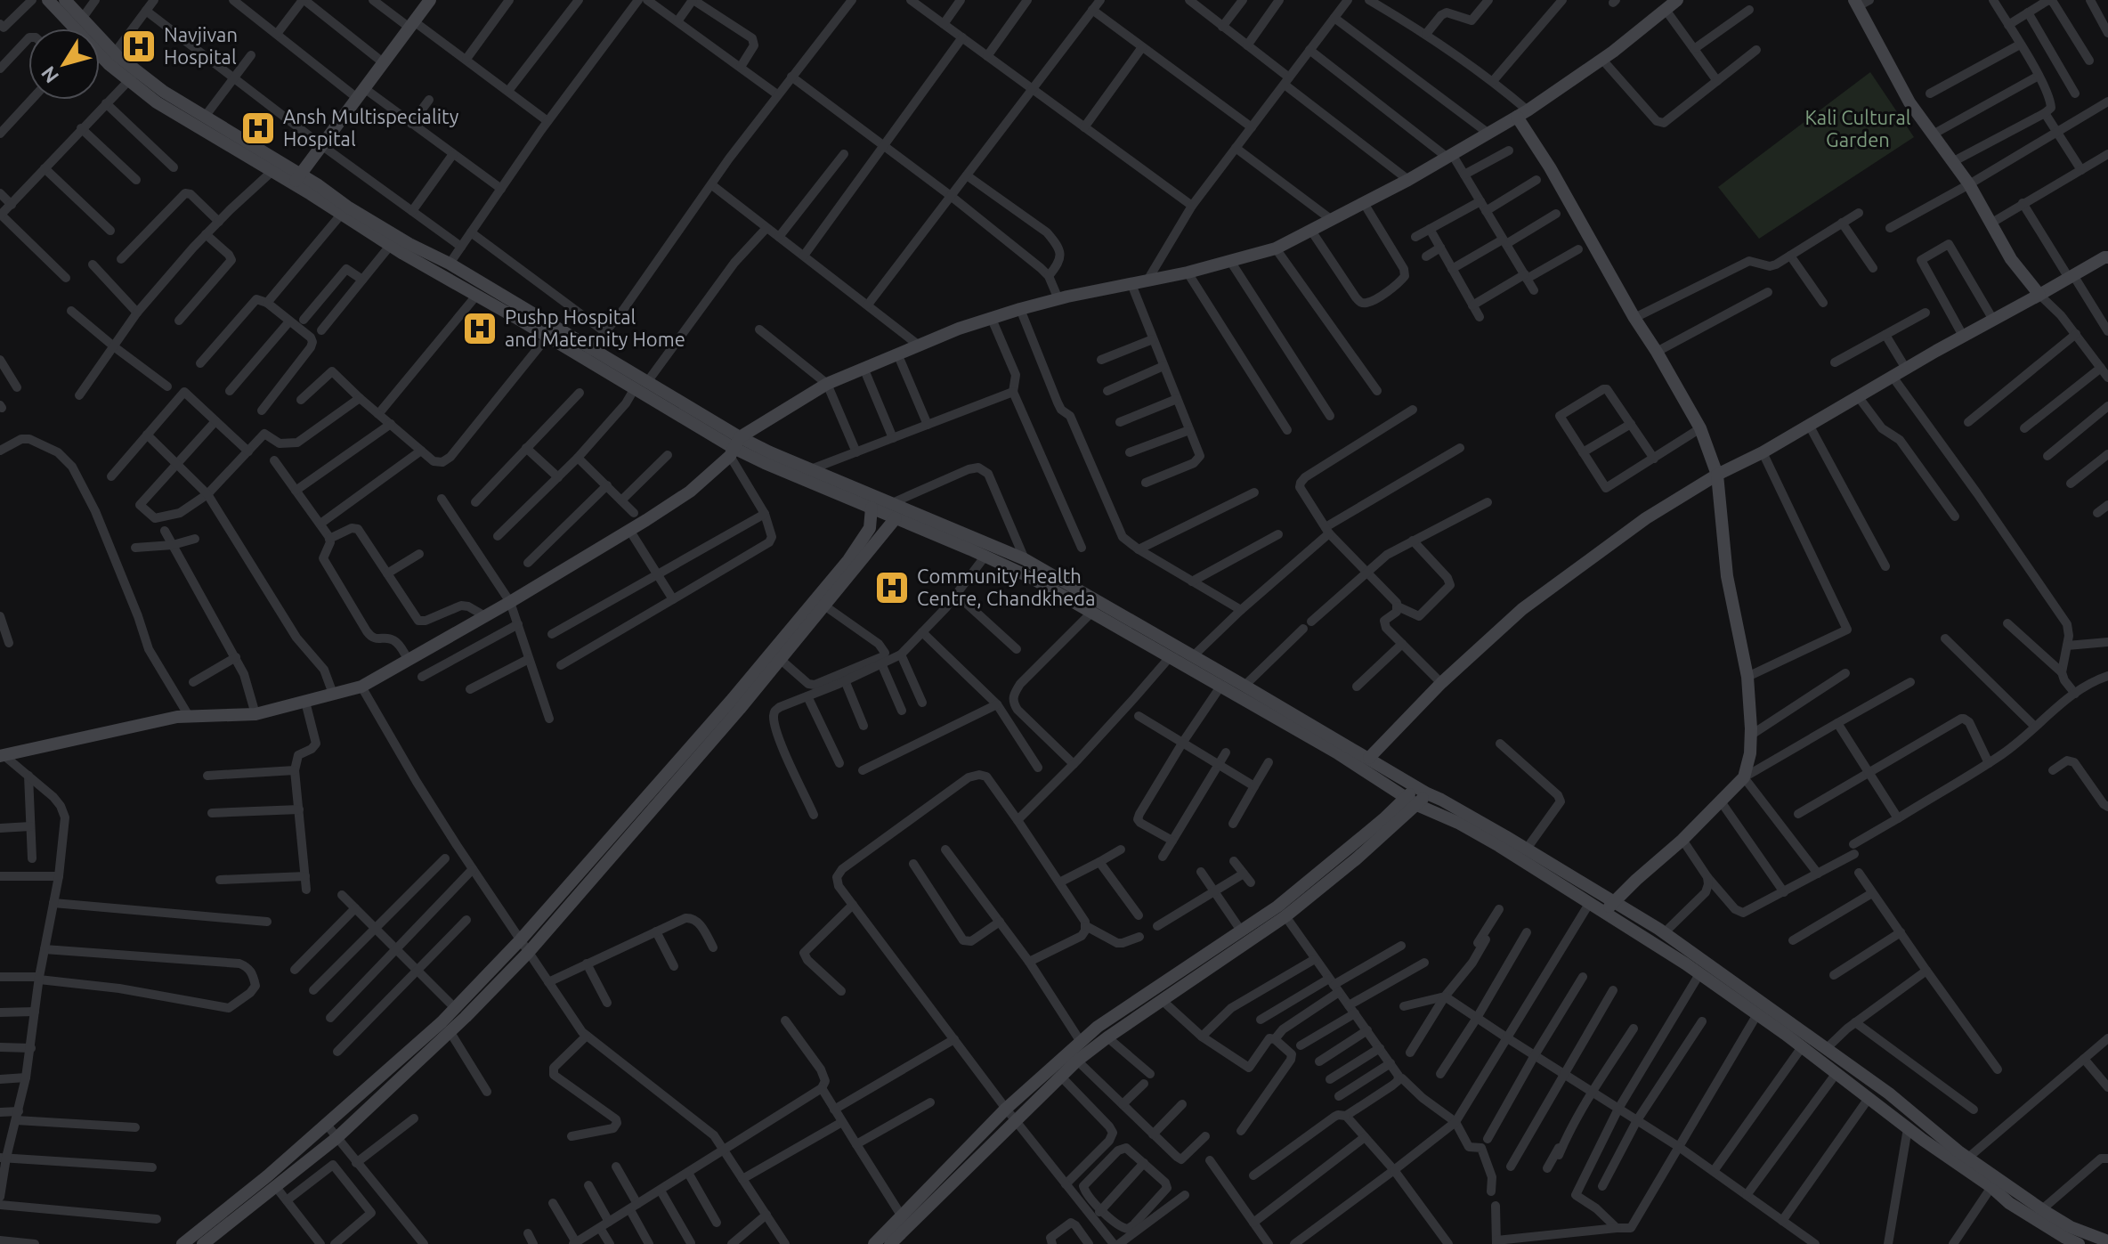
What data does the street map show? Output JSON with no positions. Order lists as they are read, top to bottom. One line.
{"parks":["Kali Cultural Garden"],"places":{"hospital":["Navjivan Hospital","Ansh Multispeciality Hospital","Pushp Hospital and Maternity Home","Community Health Centre, Chandkheda"]},"north":"bottom left"}
